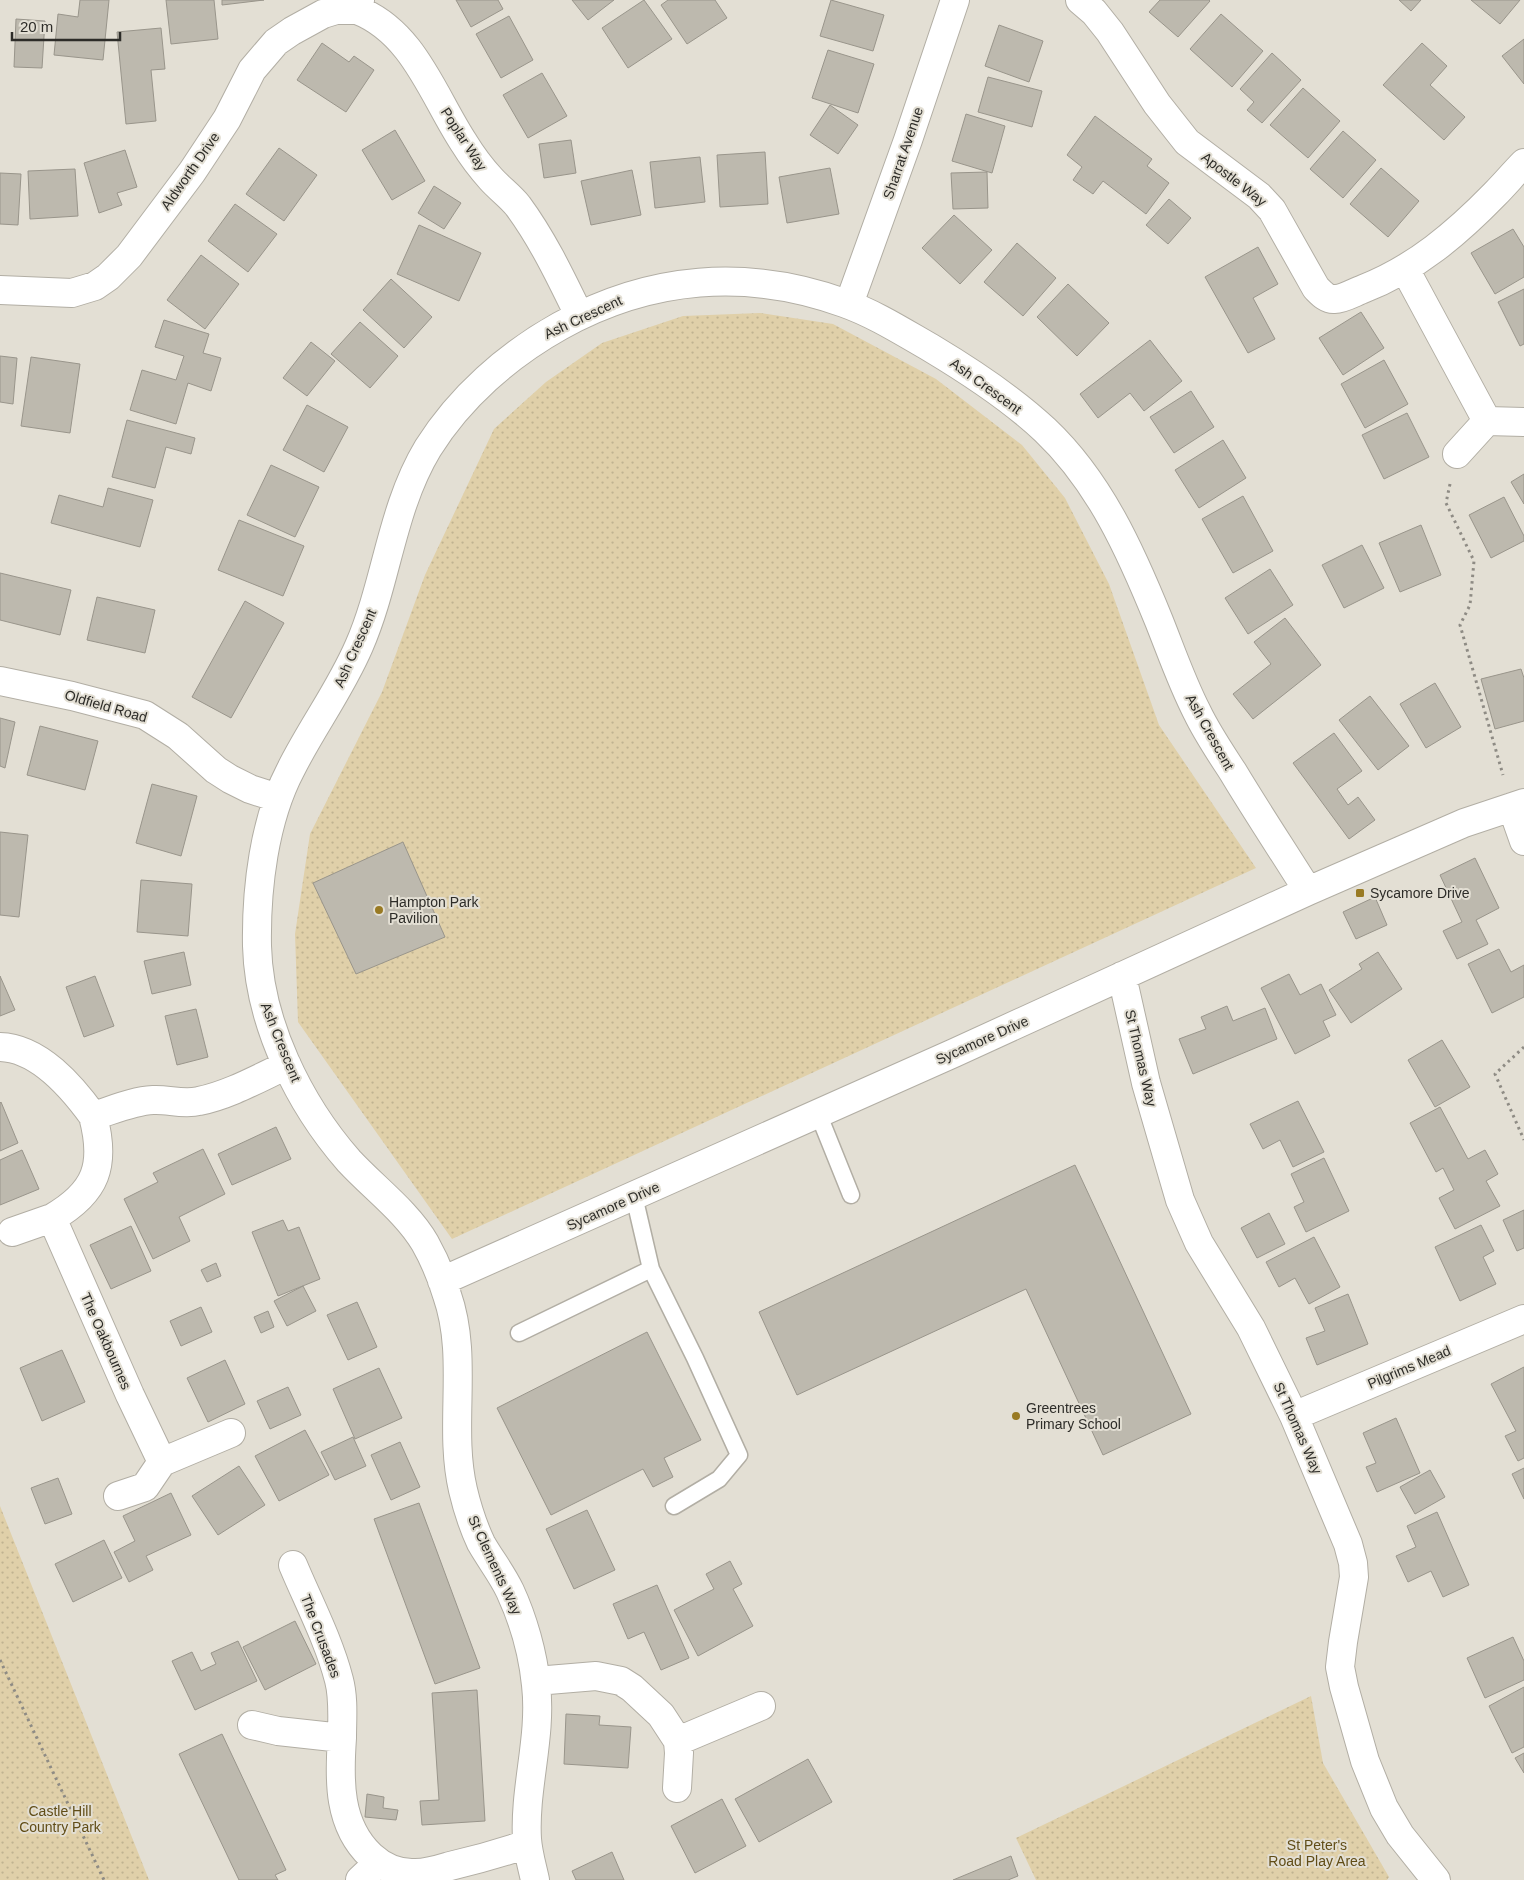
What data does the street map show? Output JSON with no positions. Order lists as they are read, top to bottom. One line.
{"streets":{"street":["Poplar Way","Sharrat Avenue","Aldworth Drive","Apostle Way","Ash Crescent","Oldfield Road","Sycamore Drive","St Thomas Way","The Oakbournes","Pilgrims Mead","St Clements Way","The Crusades"]},"crossings":[["Poplar Way","Aldworth Drive"],["Poplar Way","Ash Crescent"],["Sharrat Avenue","Ash Crescent"],["Ash Crescent","Oldfield Road"],["Ash Crescent","Sycamore Drive"],["Ash Crescent","St Clements Way"],["Sycamore Drive","St Thomas Way"],["Sycamore Drive","St Clements Way"],["St Thomas Way","Pilgrims Mead"],["St Clements Way","The Crusades"]],"parks":["Castle Hill Country Park","St Peter's Road Play Area"],"places":{"transit":["Sycamore Drive"],"other":["Hampton Park Pavilion","Greentrees Primary School"]},"scale_bar":"20 m"}
